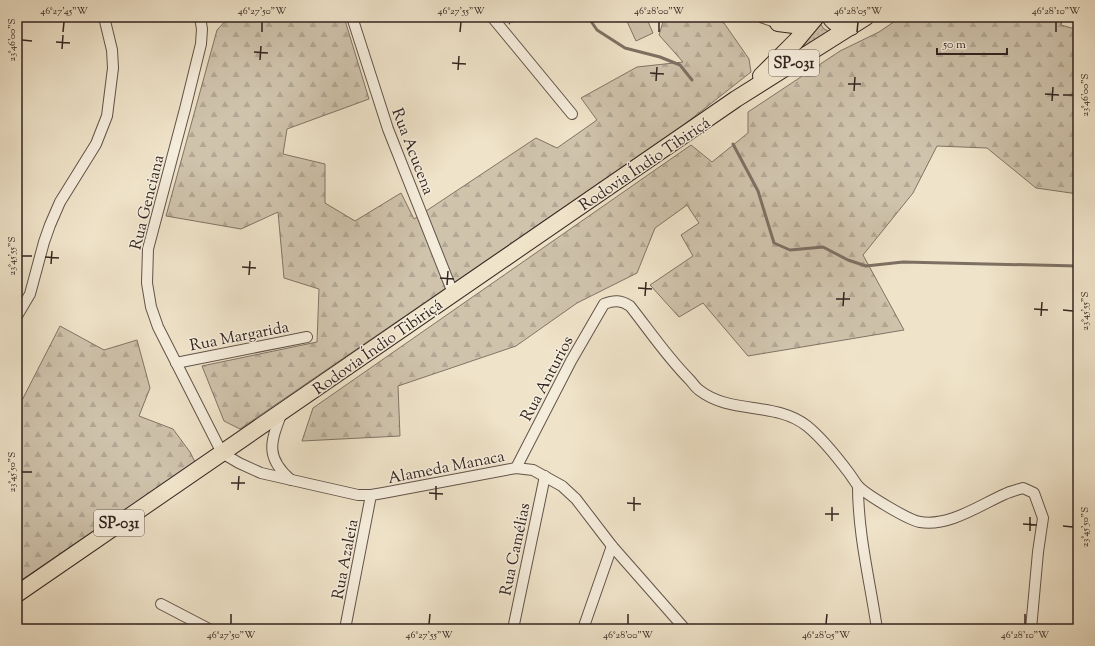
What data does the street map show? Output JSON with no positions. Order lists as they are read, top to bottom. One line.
{"streets":{"highway":["SP-031","Rodovia Índio Tibiriçá"],"street":["Rua Acucena","Rua Genciana","Rua Margarida","Rua Anturios","Alameda Manaca","Rua Camélias","Rua Azaleia"]},"crossings":[["Rua Acucena","Rodovia Índio Tibiriçá"],["Rodovia Índio Tibiriçá","Rua Genciana"],["Rodovia Índio Tibiriçá","Alameda Manaca"],["Rua Genciana","Rua Margarida"],["Rua Genciana","Alameda Manaca"],["Rua Anturios","Alameda Manaca"],["Alameda Manaca","Rua Camélias"],["Alameda Manaca","Rua Azaleia"]],"scale_bar":"50 m","coordinates":["46°27'45\"W","46°27'50\"W","46°27'55\"W","46°28'00\"W","46°28'05\"W","46°28'10\"W","23°46'00\"S","23°45'55\"S","23°45'50\"S"]}
